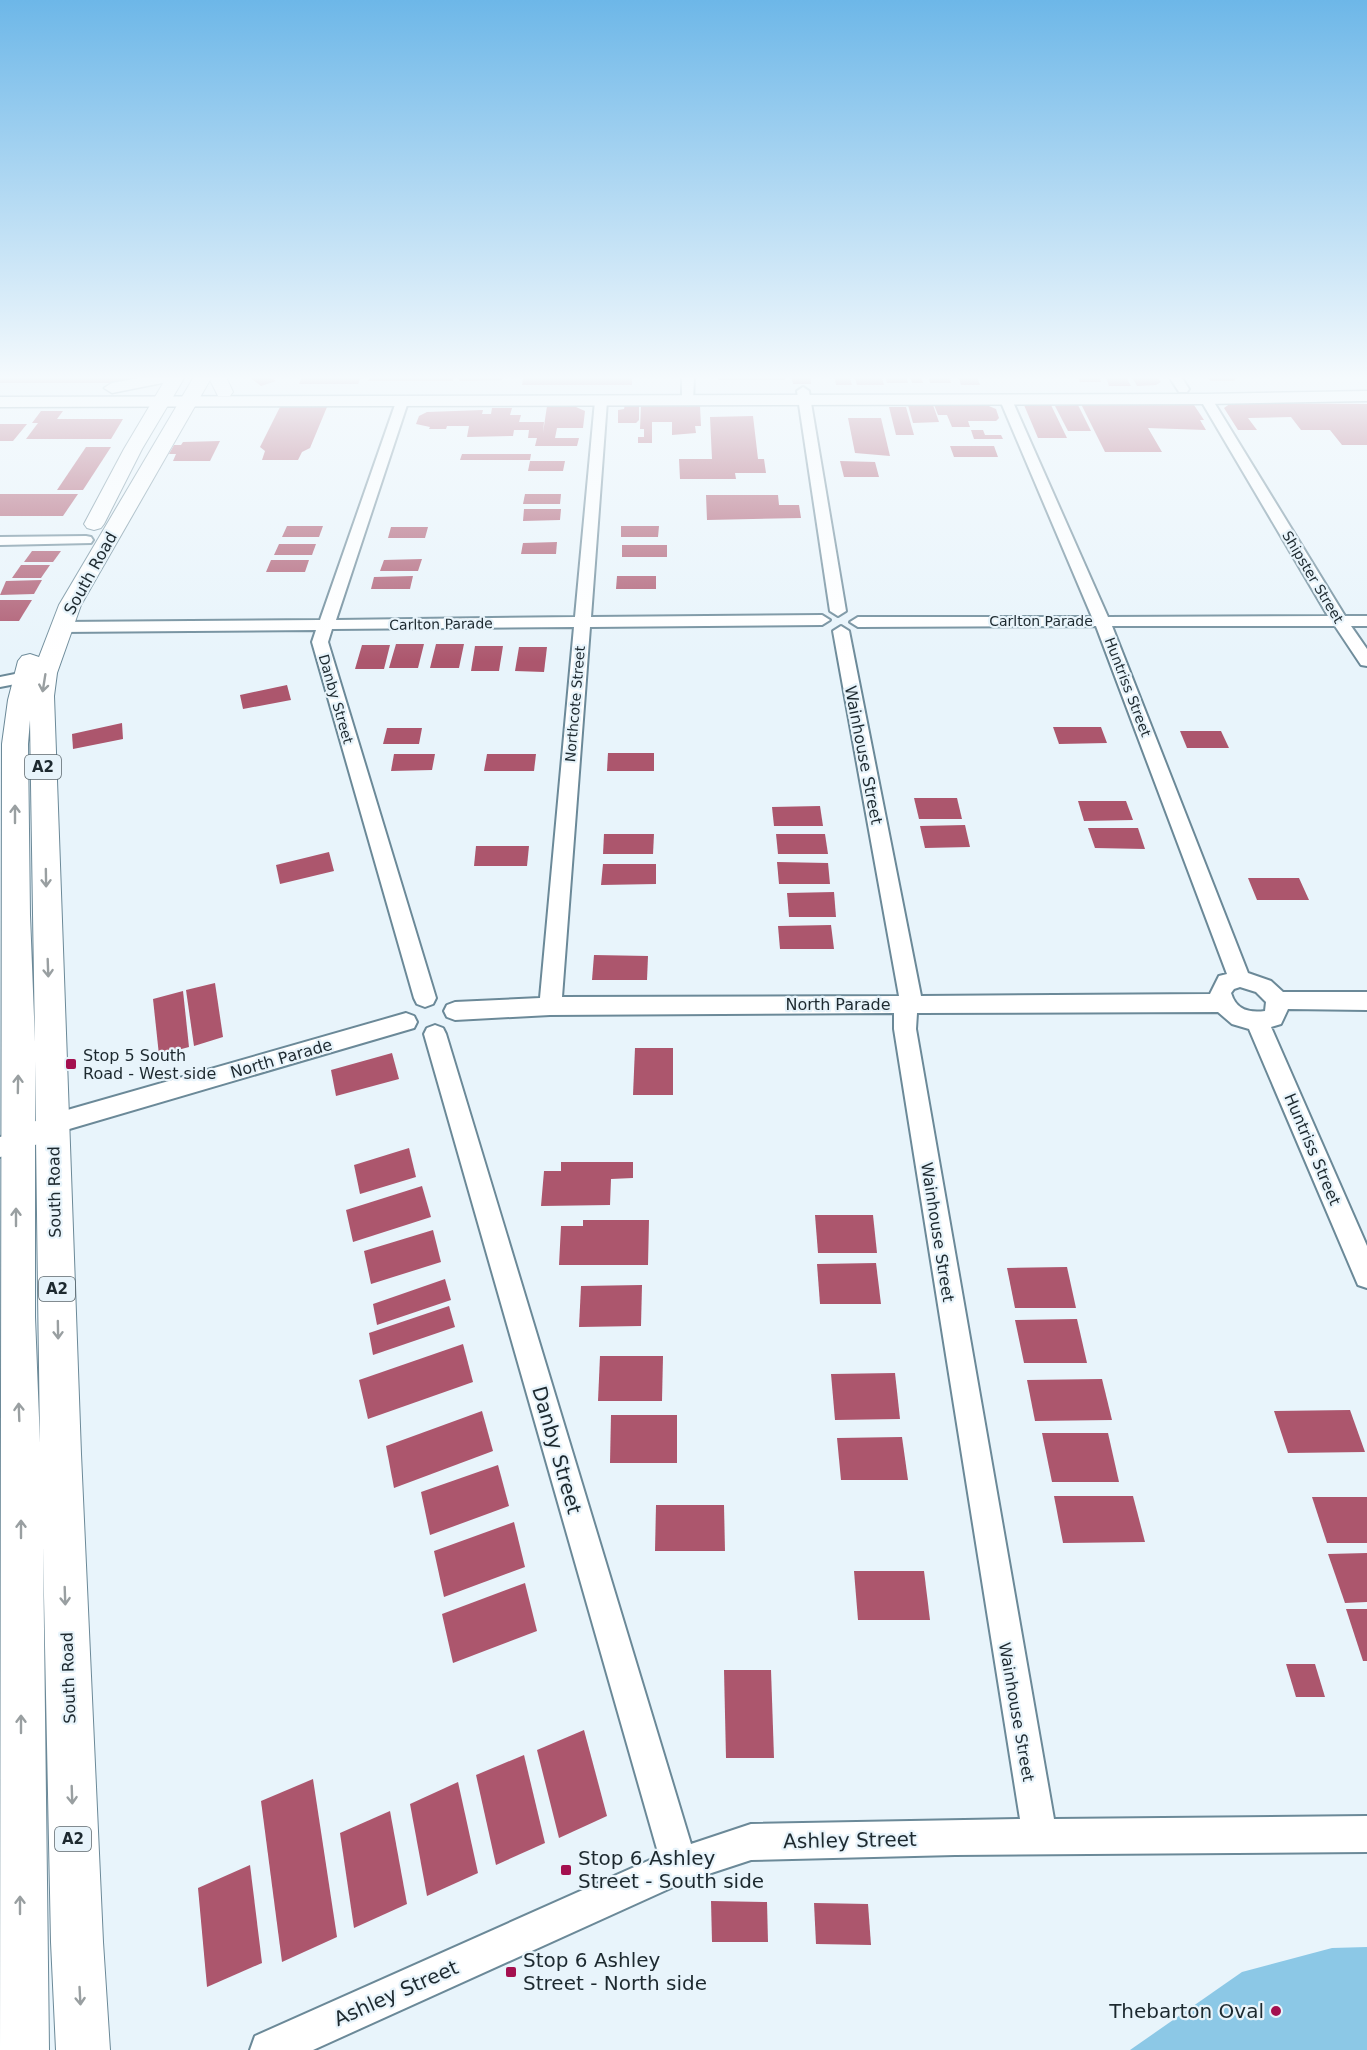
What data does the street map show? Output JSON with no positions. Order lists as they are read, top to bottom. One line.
{"streets":{"highway":["South Road","A2"],"street":["Shipster Street","Carlton Parade","Huntriss Street","Danby Street","Northcote Street","Wainhouse Street","North Parade","Ashley Street"]},"crossings":[["South Road","Carlton Parade"],["South Road","North Parade"],["Shipster Street","Carlton Parade"],["Carlton Parade","Huntriss Street"],["Carlton Parade","Danby Street"],["Carlton Parade","Northcote Street"],["Carlton Parade","Wainhouse Street"],["Huntriss Street","North Parade"],["Danby Street","North Parade"],["Danby Street","Ashley Street"],["Northcote Street","North Parade"],["Wainhouse Street","North Parade"],["Wainhouse Street","Ashley Street"]],"places":{"transit":["Stop 5 South Road - West side","Stop 6 Ashley Street - South side","Stop 6 Ashley Street - North side"],"other":["Thebarton Oval"]}}
